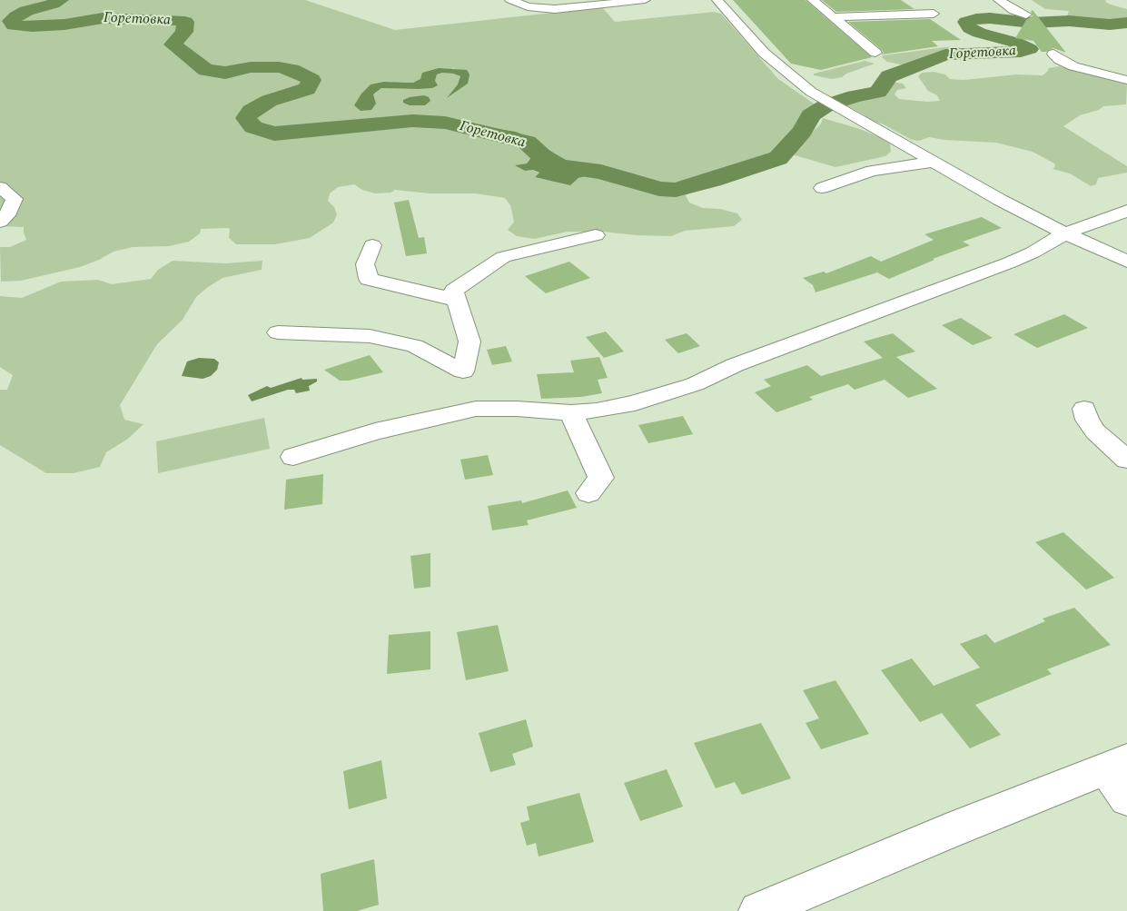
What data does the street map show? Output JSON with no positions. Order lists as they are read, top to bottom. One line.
{"water":["Горетовка"]}
